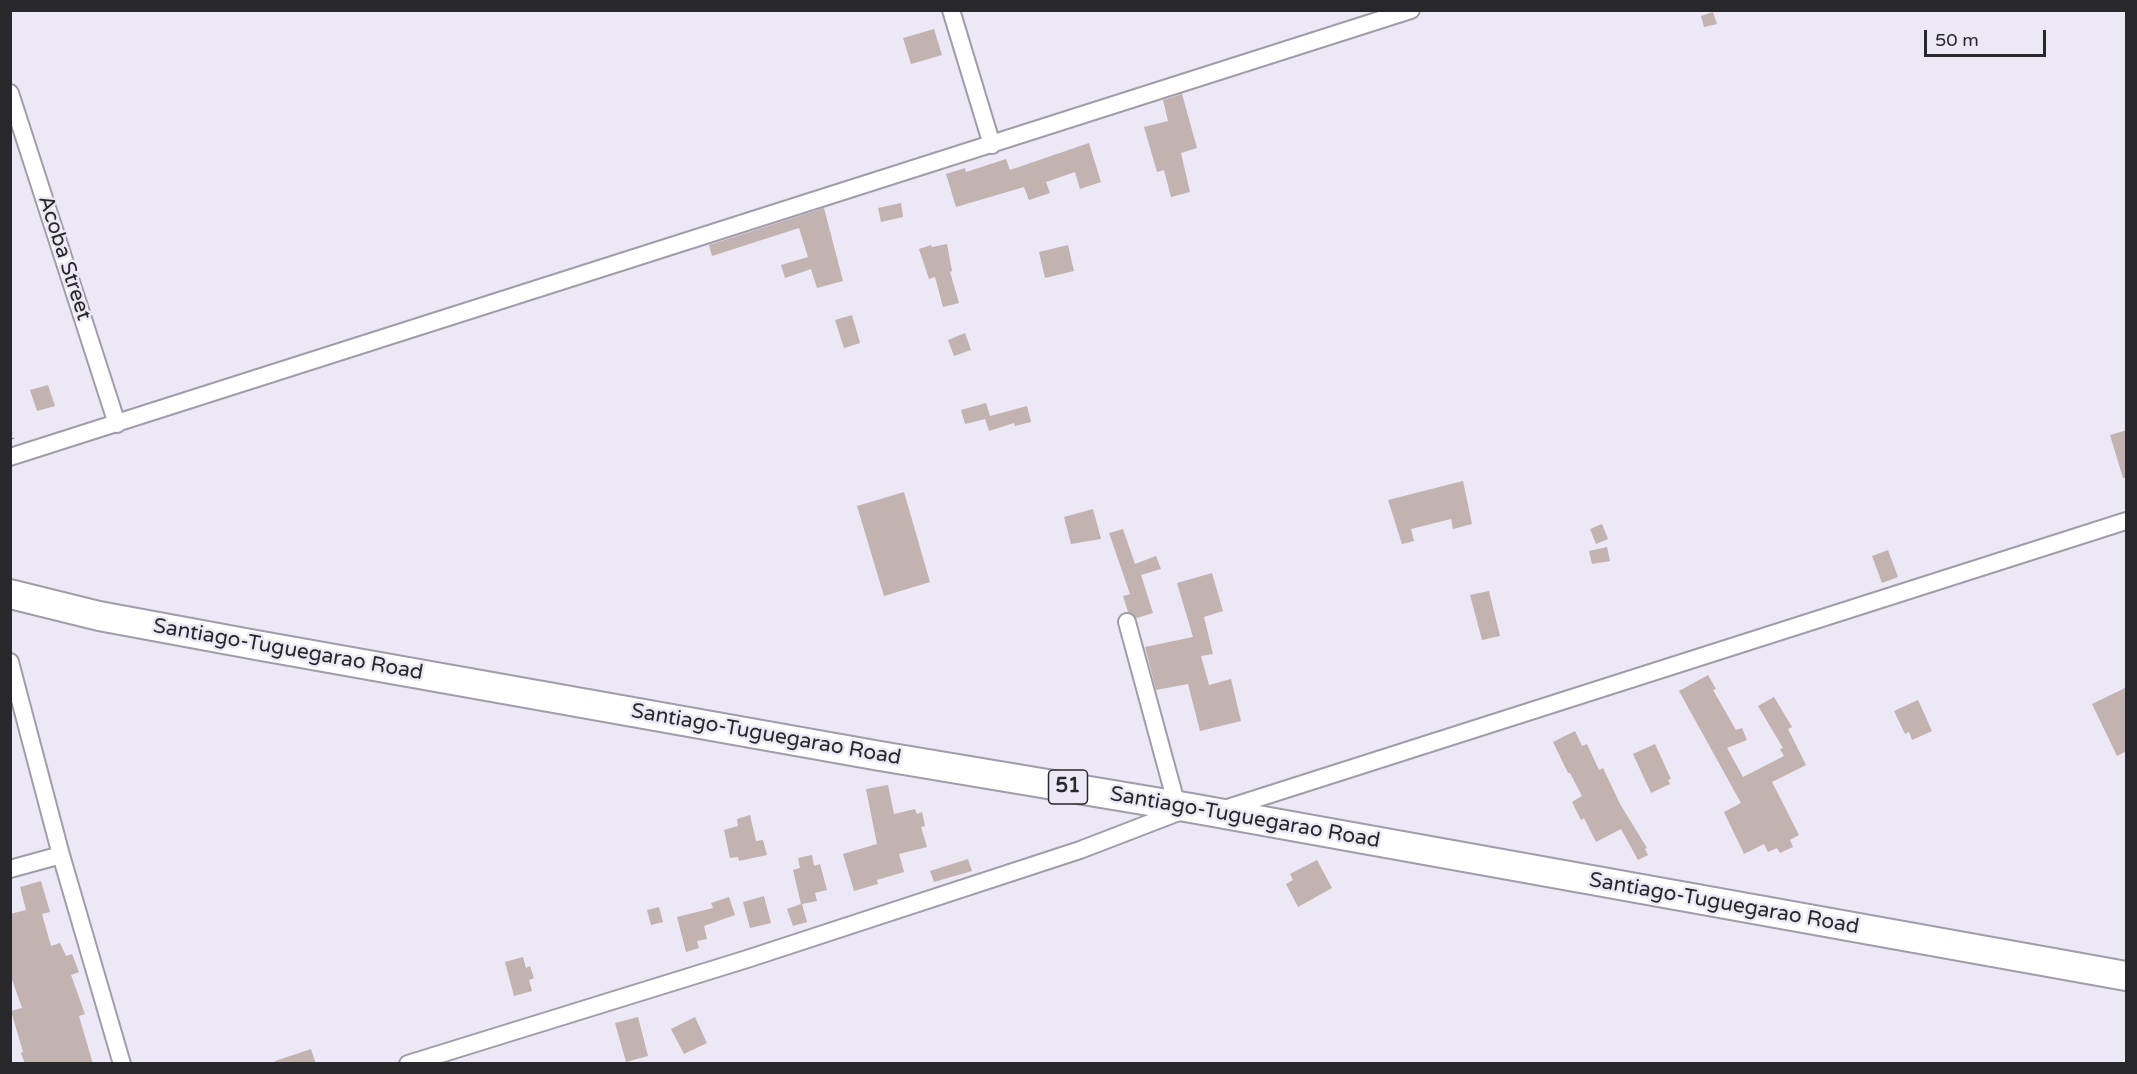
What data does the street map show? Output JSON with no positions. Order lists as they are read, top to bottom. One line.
{"streets":{"highway":["Santiago-Tuguegarao Road","51"],"street":["Acoba Street"]},"scale_bar":"50 m"}
